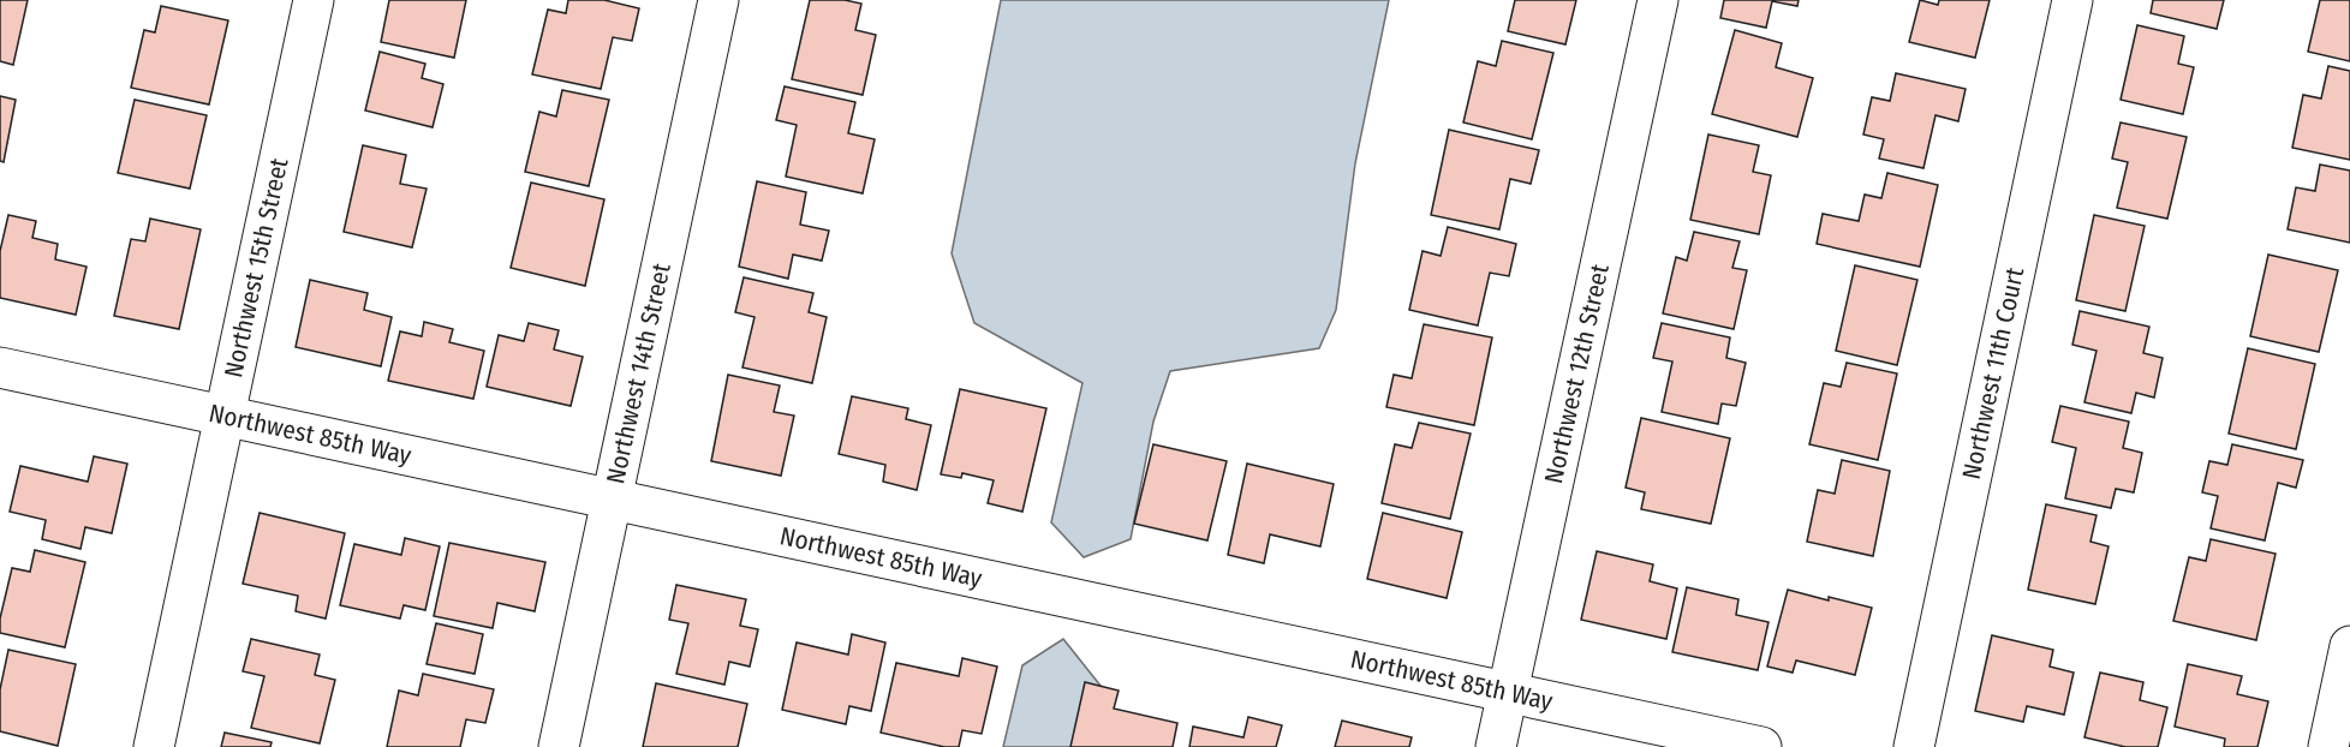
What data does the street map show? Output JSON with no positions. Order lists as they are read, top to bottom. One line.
{"streets":{"street":["Northwest 15th Street","Northwest 14th Street","Northwest 12th Street","Northwest 11th Court","Northwest 85th Way"]},"crossings":[["Northwest 15th Street","Northwest 85th Way"],["Northwest 14th Street","Northwest 85th Way"],["Northwest 12th Street","Northwest 85th Way"]]}
